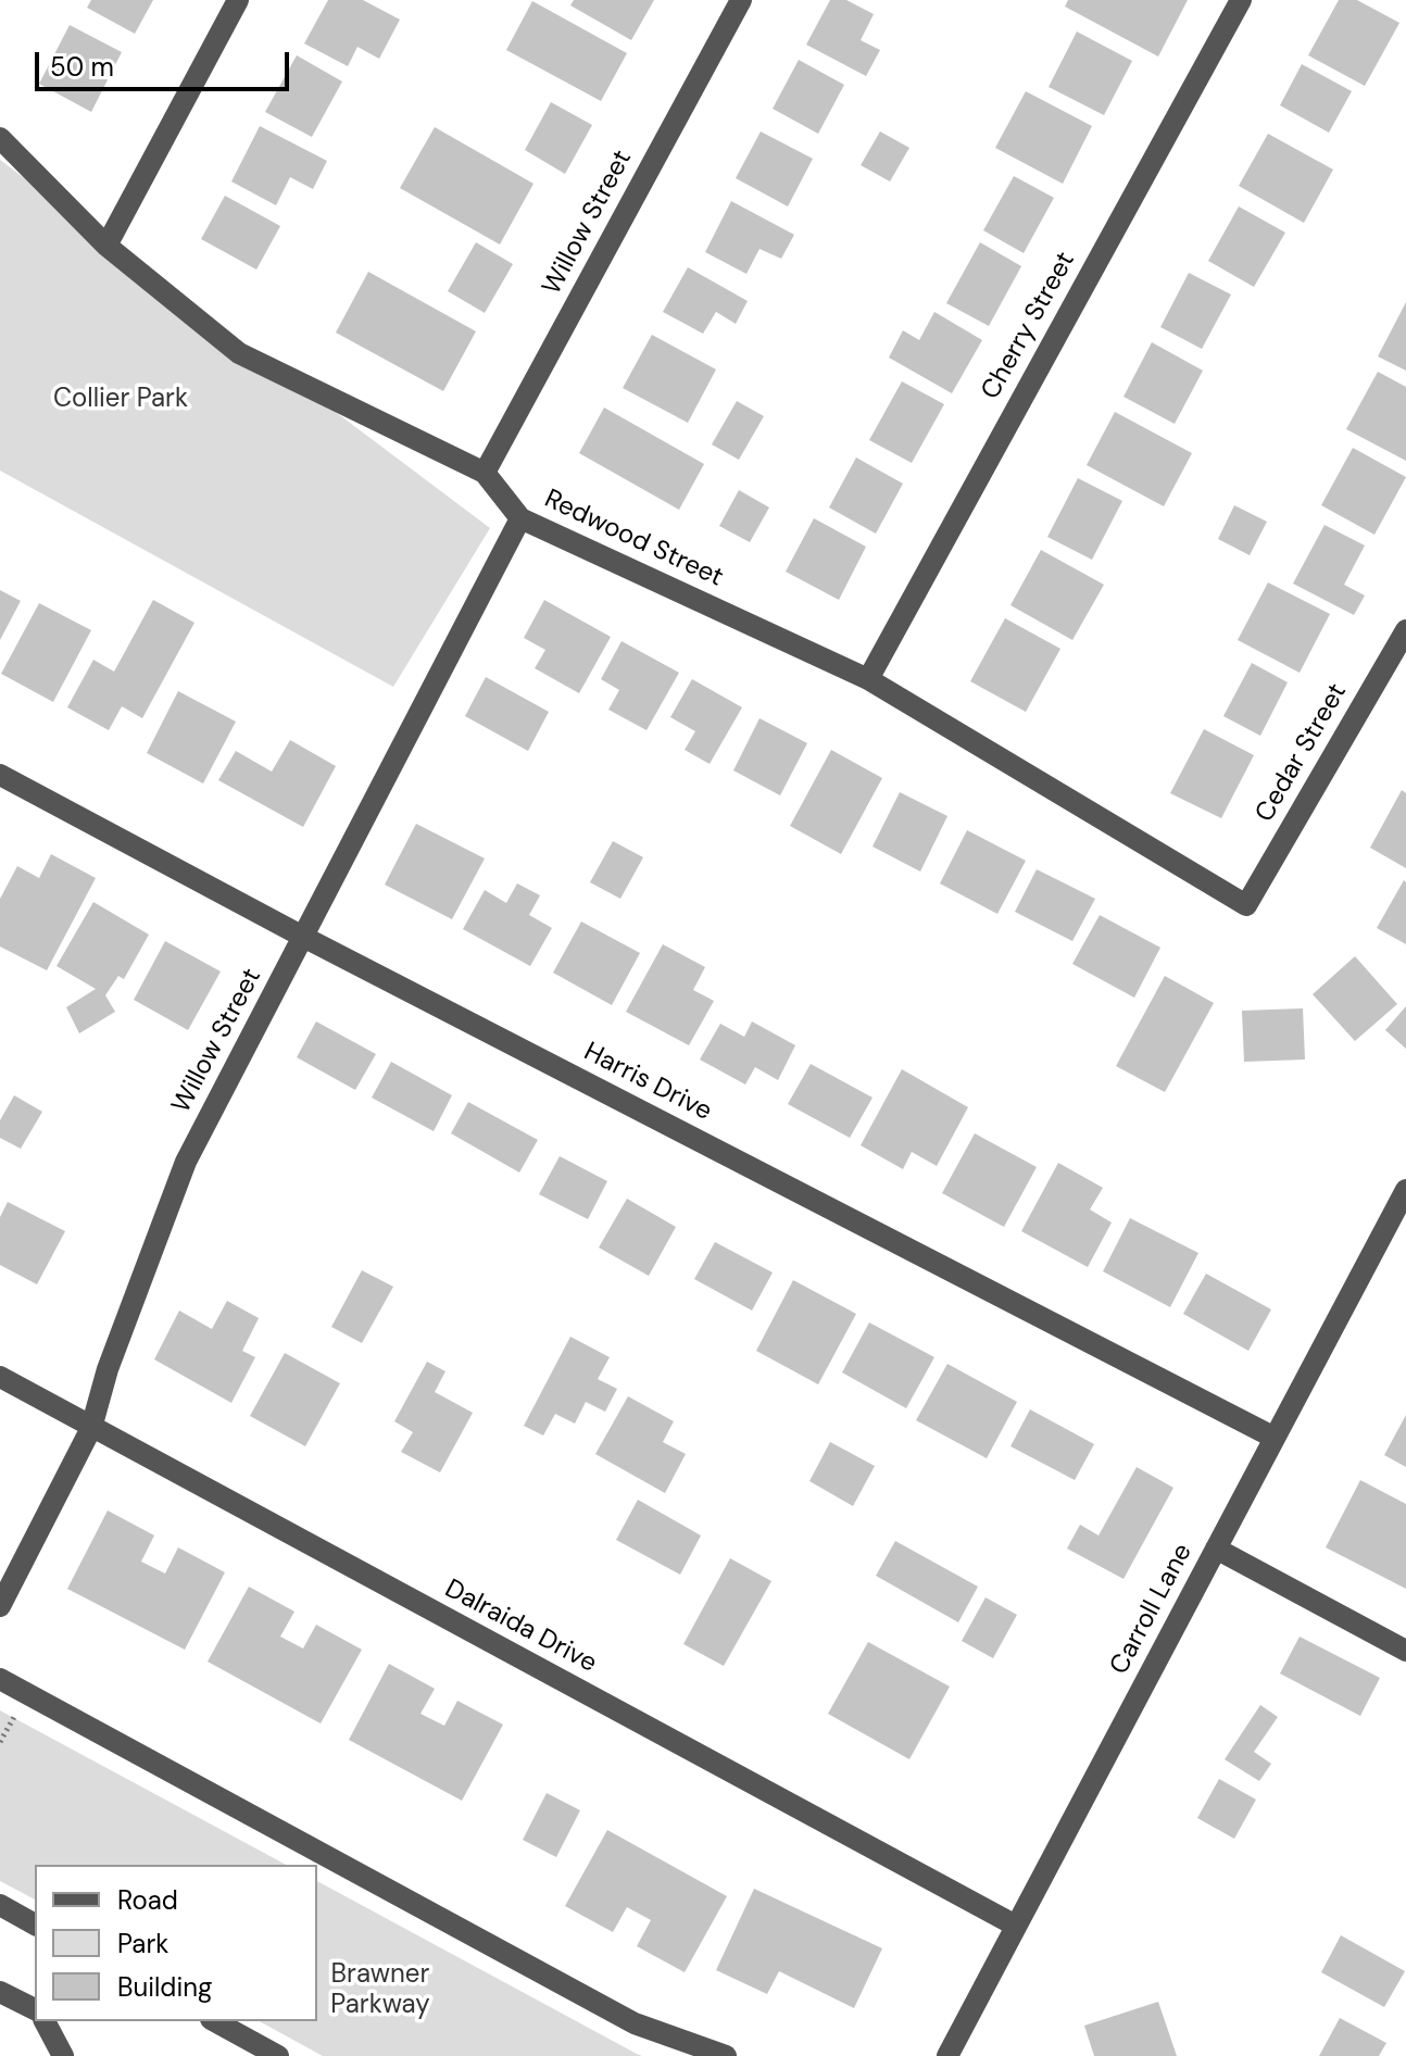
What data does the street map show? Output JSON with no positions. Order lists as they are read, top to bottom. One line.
{"streets":{"street":["Willow Street","Cherry Street","Redwood Street","Cedar Street","Harris Drive","Carroll Lane","Dalraida Drive"]},"crossings":[["Willow Street","Redwood Street"],["Willow Street","Harris Drive"],["Willow Street","Dalraida Drive"],["Cherry Street","Redwood Street"],["Redwood Street","Cedar Street"],["Harris Drive","Carroll Lane"],["Carroll Lane","Dalraida Drive"]],"parks":["Collier Park","Brawner Parkway"],"legend":["Road","Park","Building"],"scale_bar":"50 m"}
